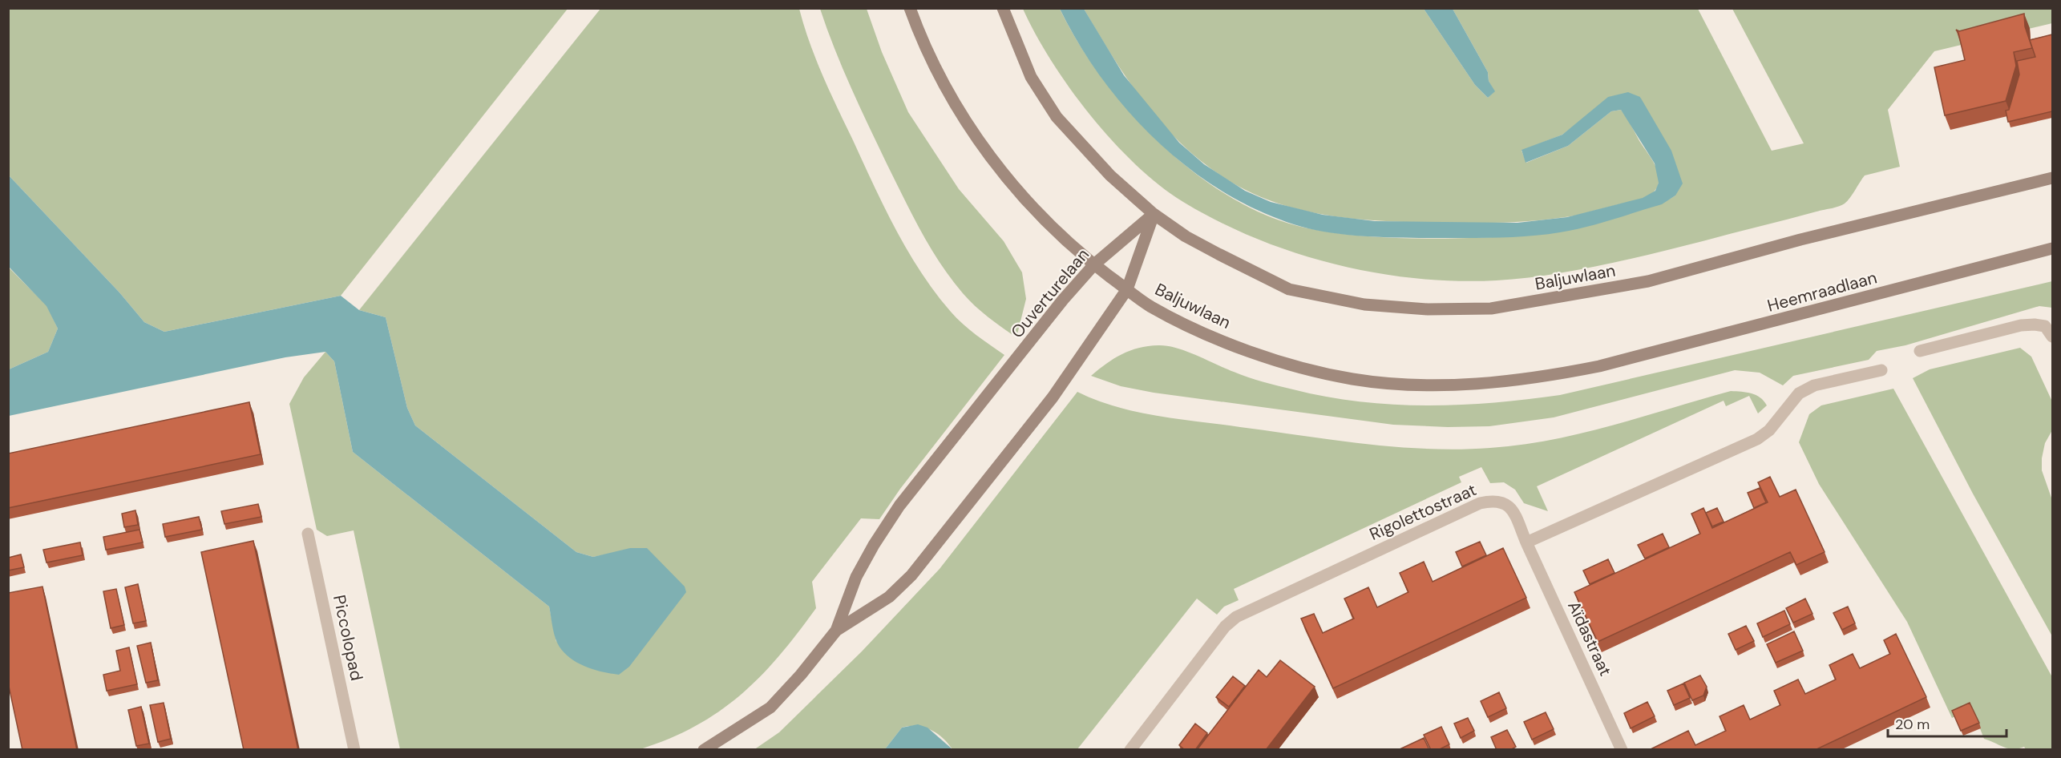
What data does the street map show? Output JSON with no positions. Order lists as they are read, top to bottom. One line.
{"streets":{"main road":["Baljuwlaan","Heemraadlaan","Ouverturelaan"],"street":["Rigolettostraat","Piccolopad","Aïdastraat"]},"crossings":[["Baljuwlaan","Heemraadlaan"],["Baljuwlaan","Ouverturelaan"],["Rigolettostraat","Aïdastraat"]],"scale_bar":"20 m"}
